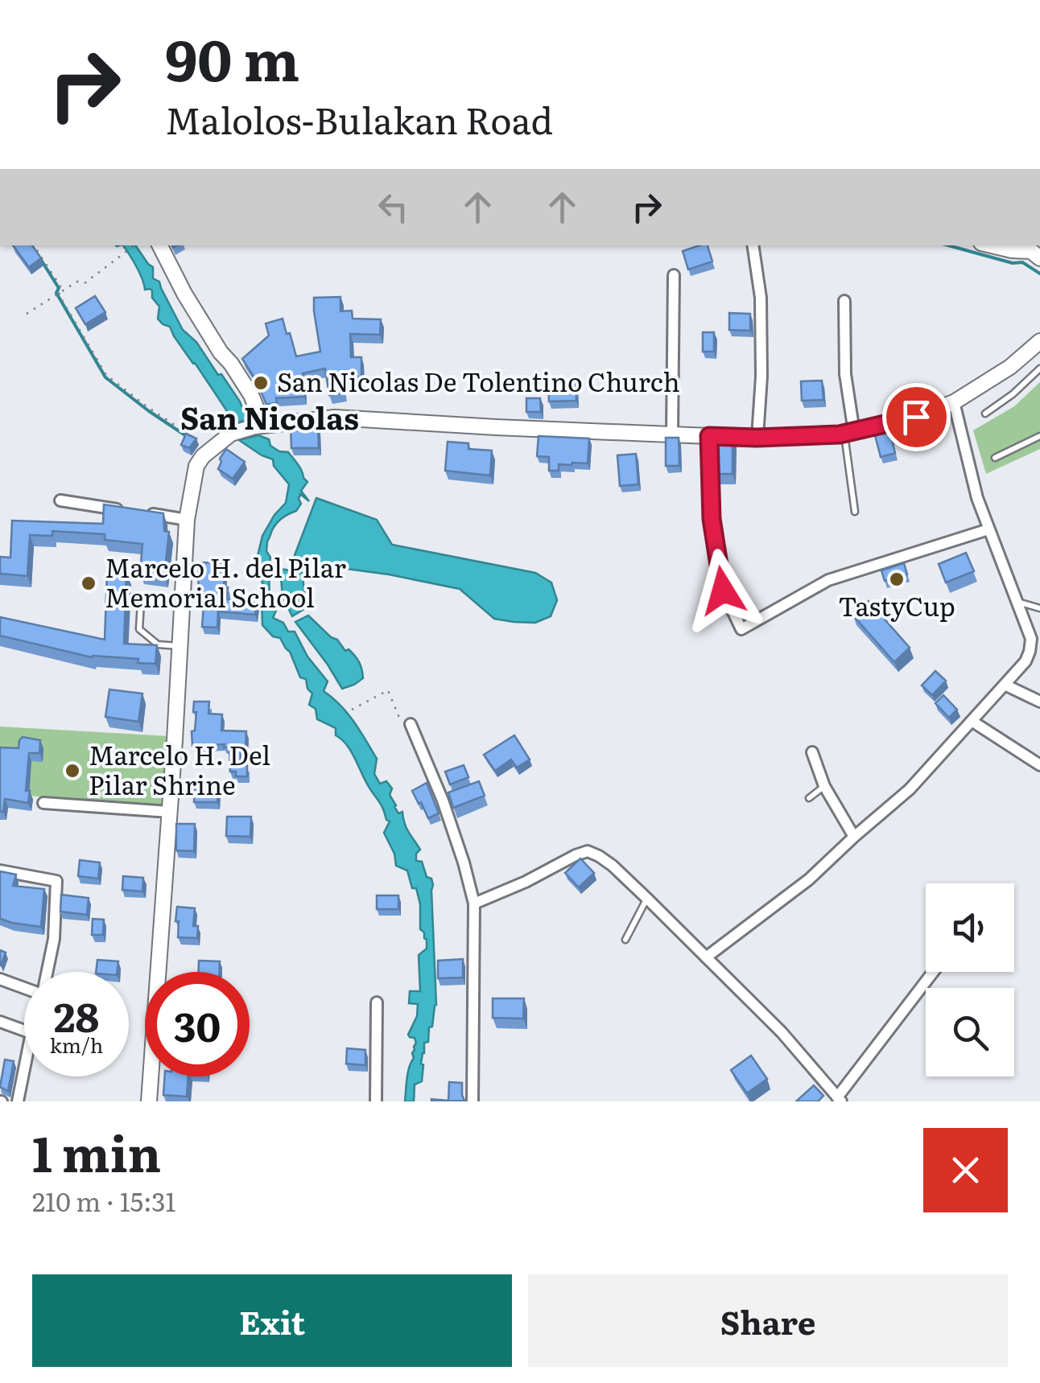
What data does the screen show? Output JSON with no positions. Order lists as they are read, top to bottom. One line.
{"districts":["San Nicolas"],"places":["San Nicolas De Tolentino Church","TastyCup","Marcelo H. del Pilar Memorial School","Marcelo H. Del Pilar Shrine"],"page":{"turn":["90 m","Malolos-Bulakan Road"],"speed":"28 km/h","limit":"30","heading":["1 min","210 m · 15:31"],"buttons":["Exit","Share"]}}
